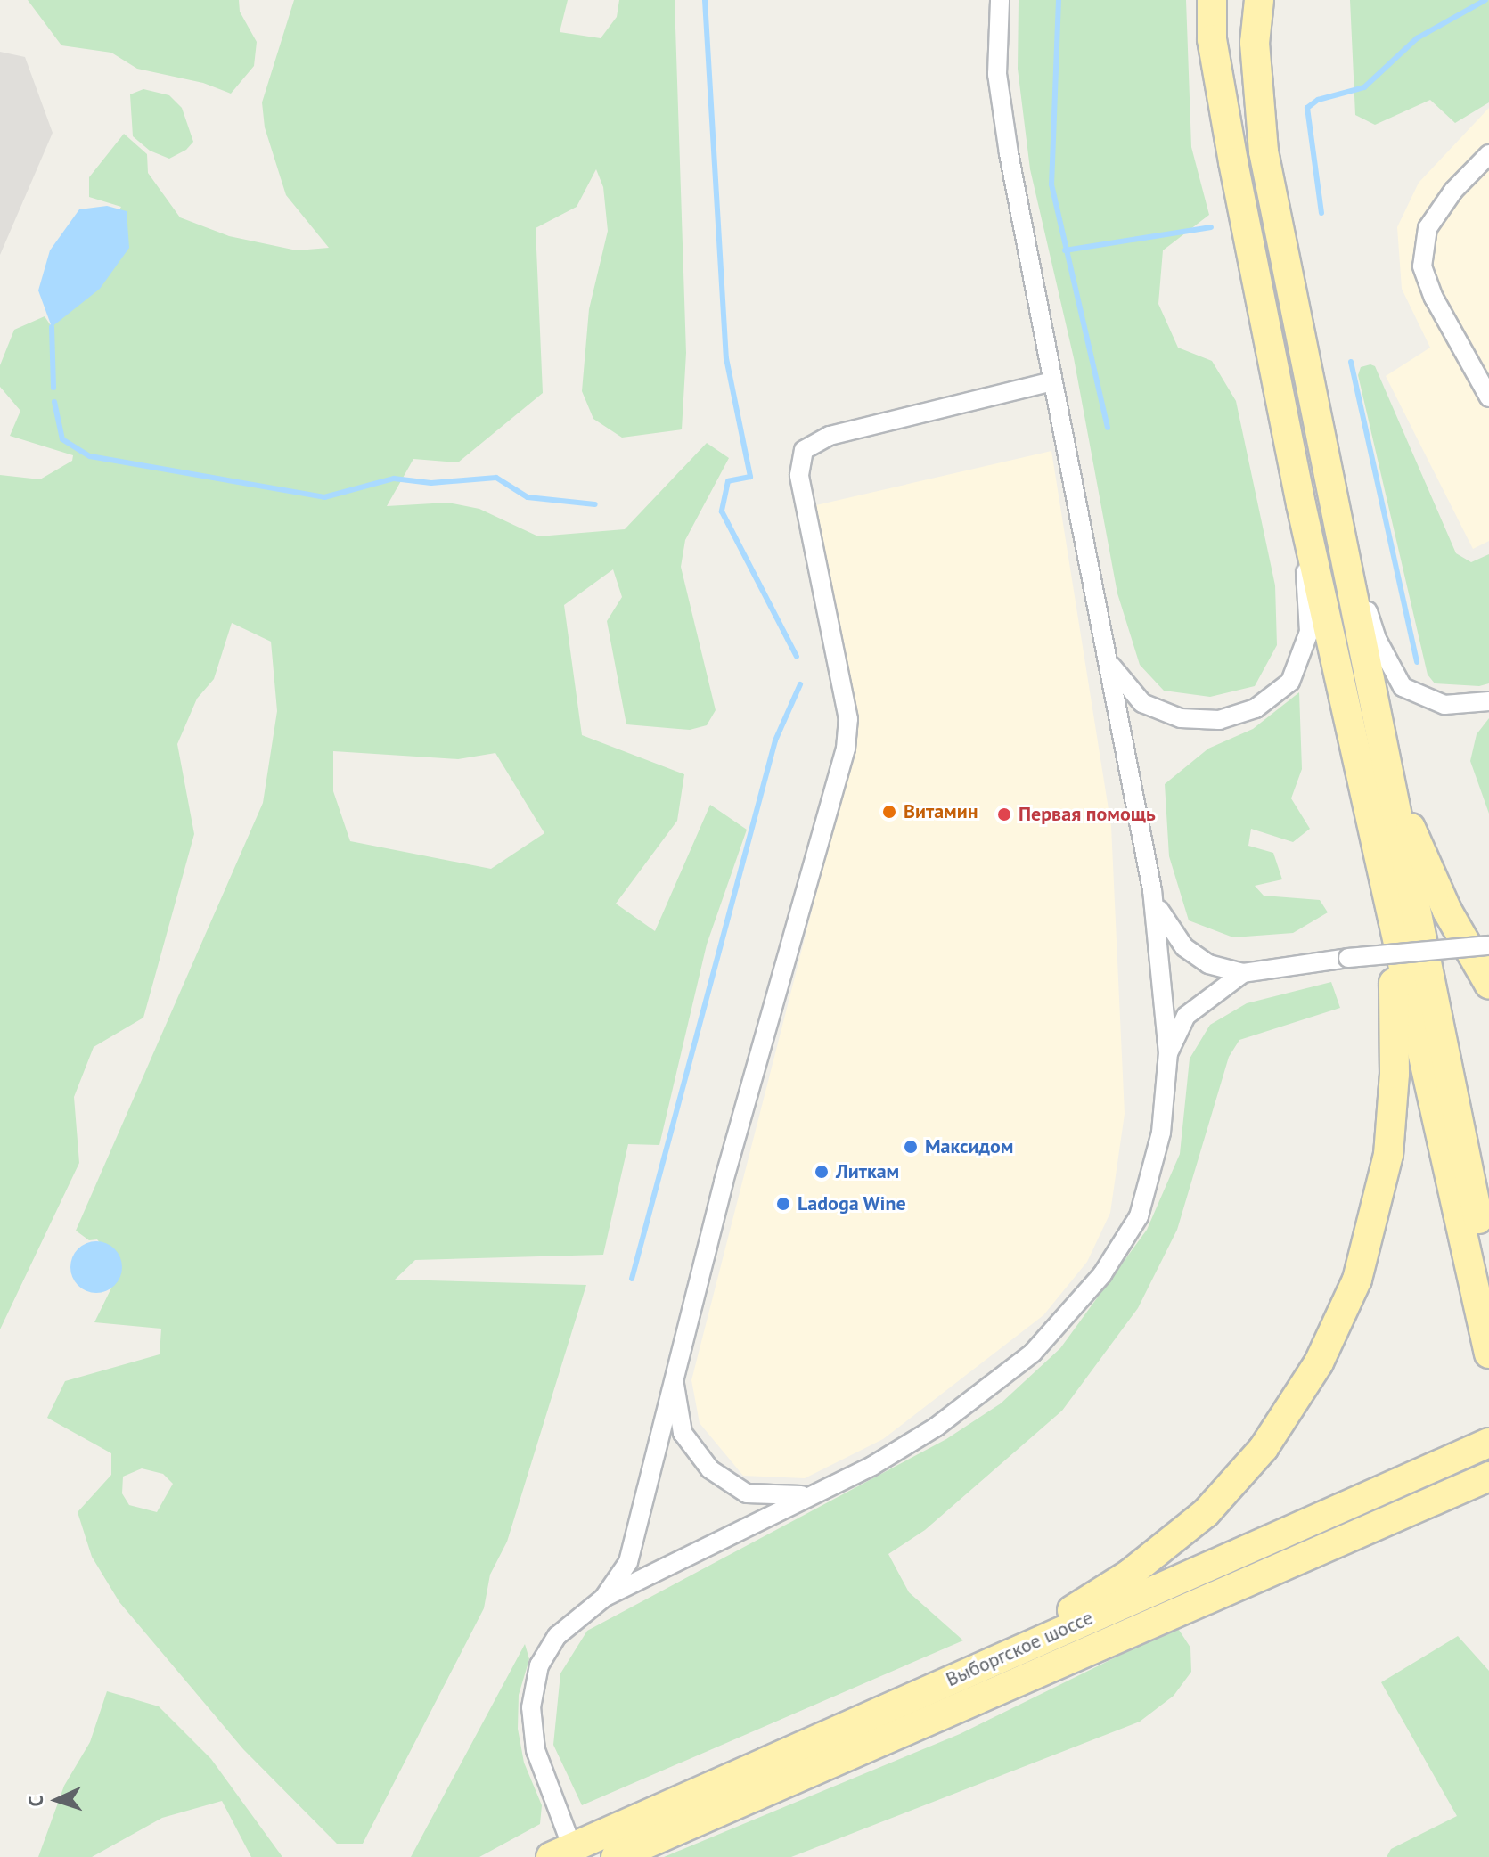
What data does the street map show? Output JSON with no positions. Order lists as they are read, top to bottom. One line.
{"streets":{"main road":["Выборгское шоссе"]},"places":["Витамин","Первая помощь","Максидом","Литкам","Ladoga Wine"],"north":"left"}
